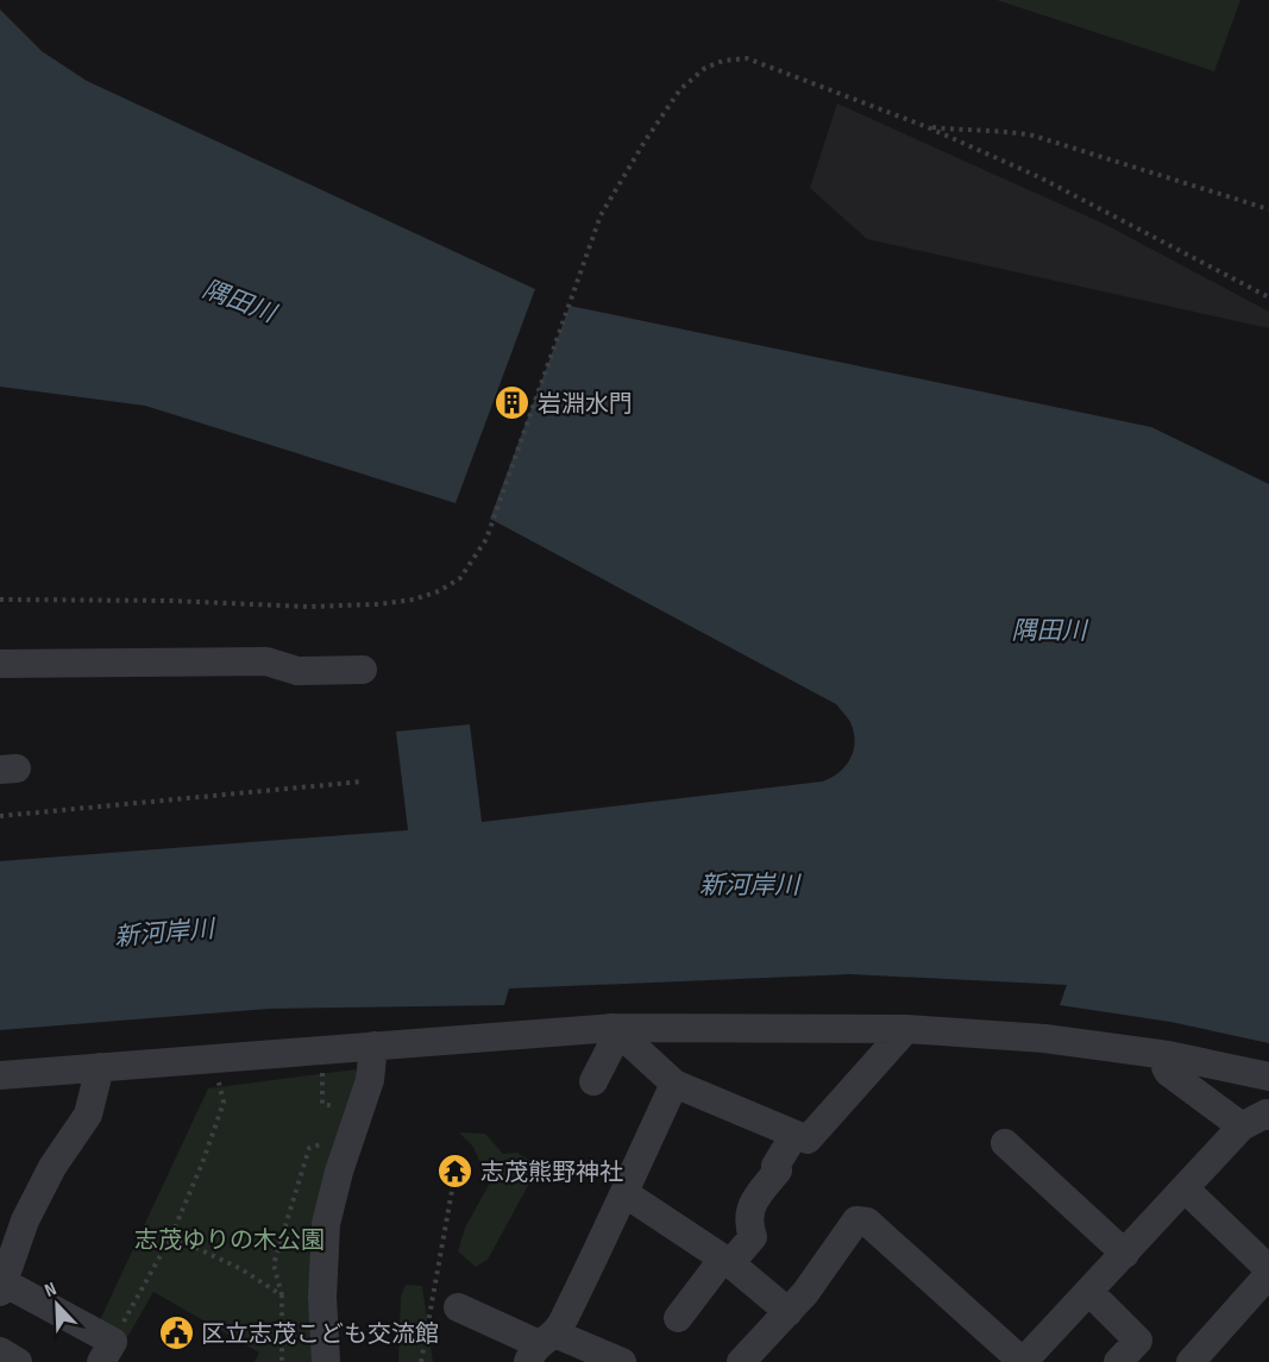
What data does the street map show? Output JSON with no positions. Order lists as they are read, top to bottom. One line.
{"water":["隅田川","新河岸川"],"parks":["志茂ゆりの木公園"],"places":{"building":["岩淵水門"],"temple":["志茂熊野神社"],"public building":["区立志茂こども交流館"]},"north":"top left"}
